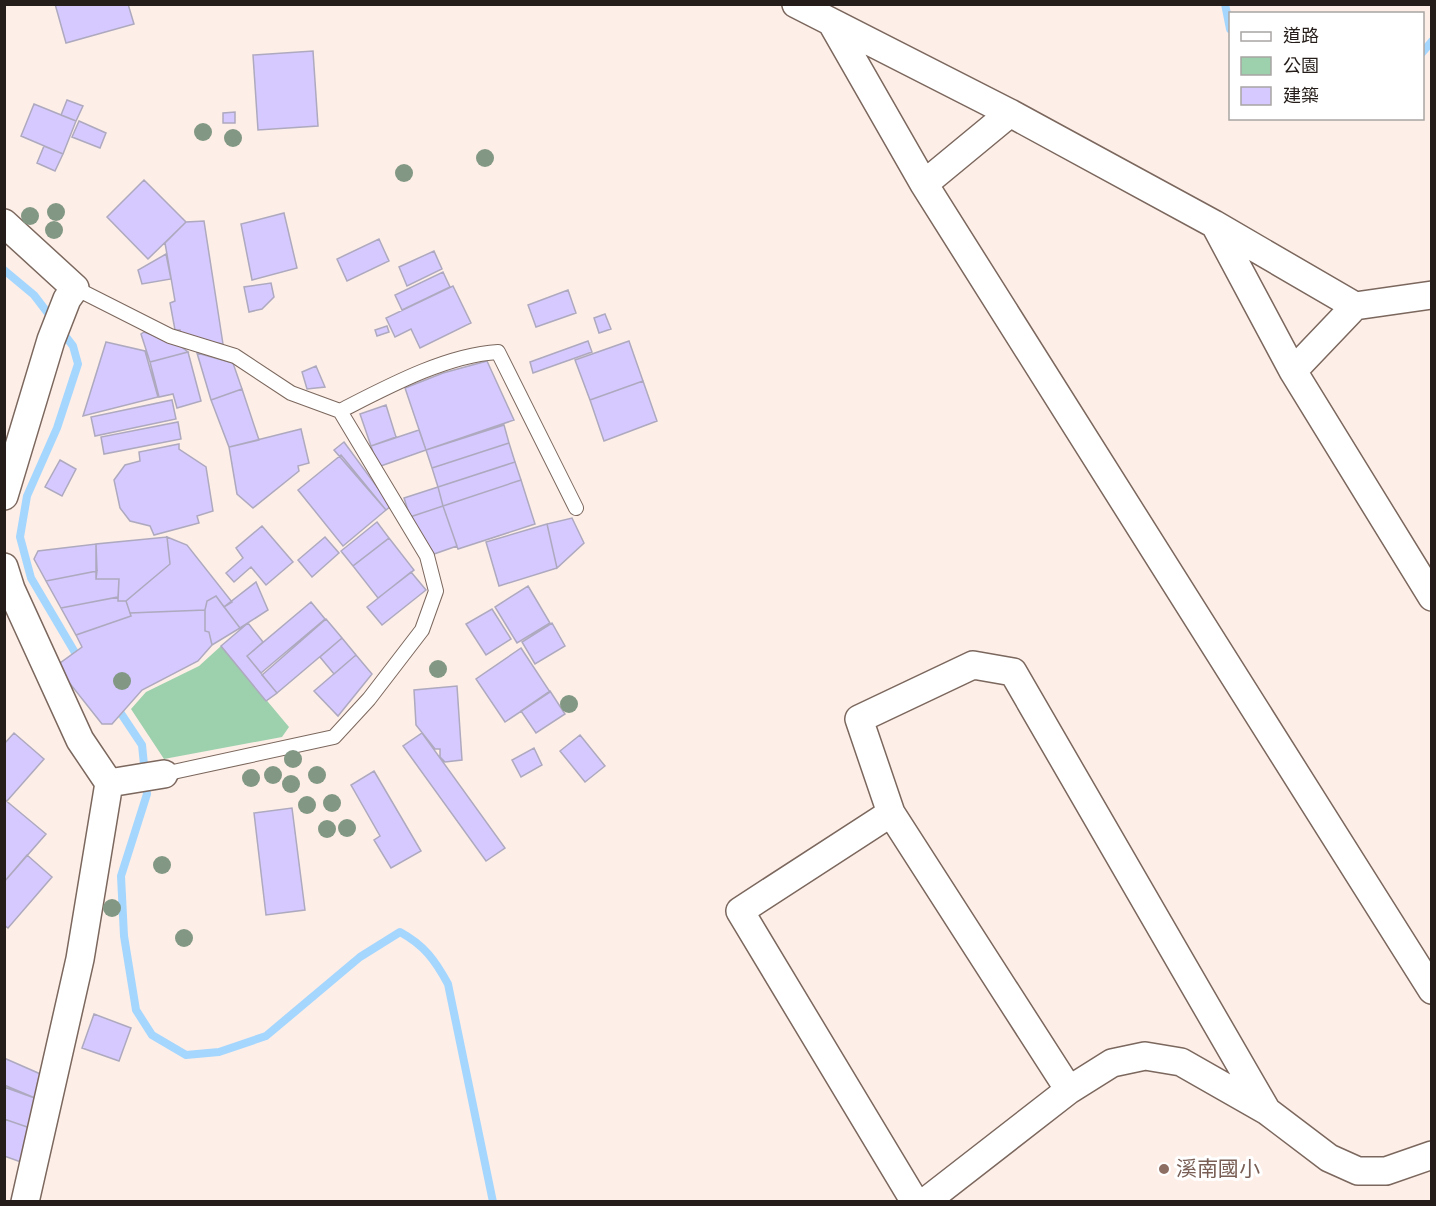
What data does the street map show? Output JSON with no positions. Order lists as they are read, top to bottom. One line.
{"places":["溪南國小"],"legend":["道路","公園","建築"]}
